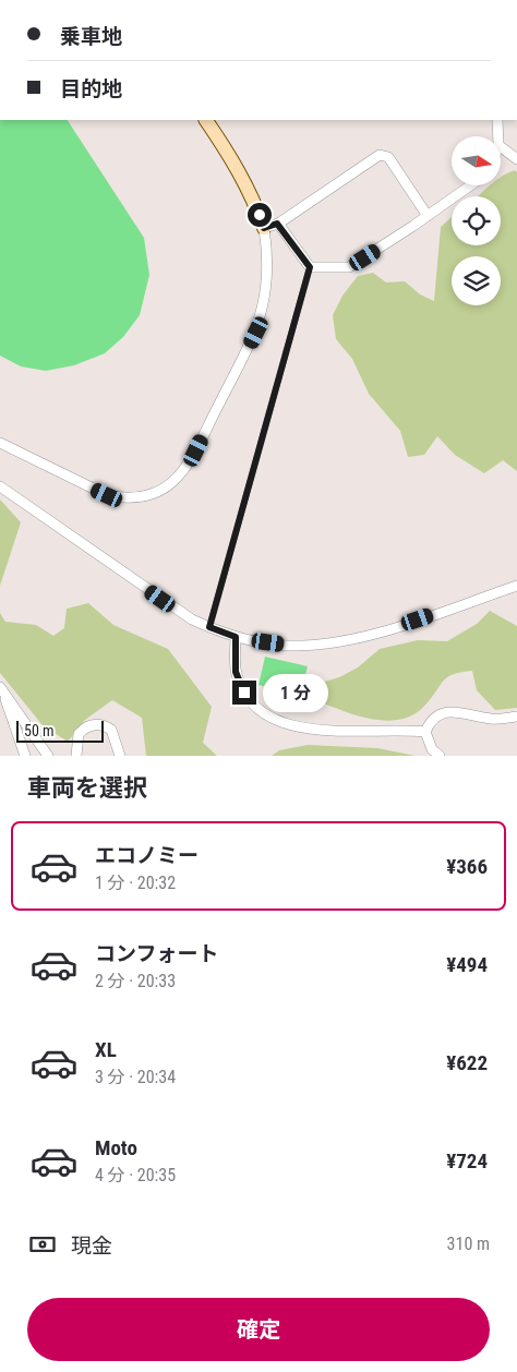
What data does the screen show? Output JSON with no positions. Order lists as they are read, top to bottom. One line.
{"scale_bar":"50 m","north":"right","page":{"banner":["乗車地","目的地"],"bubble":"1 分","scale":"50 m","heading":"車両を選択","list":[{"name":"エコノミー","note":"1 分 · 20:32","value":"¥366"},{"name":"コンフォート","note":"2 分 · 20:33","value":"¥494"},{"name":"XL","note":"3 分 · 20:34","value":"¥622"},{"name":"Moto","note":"4 分 · 20:35","value":"¥724"}],"pay":["現金","310 m"],"buttons":"確定"}}
